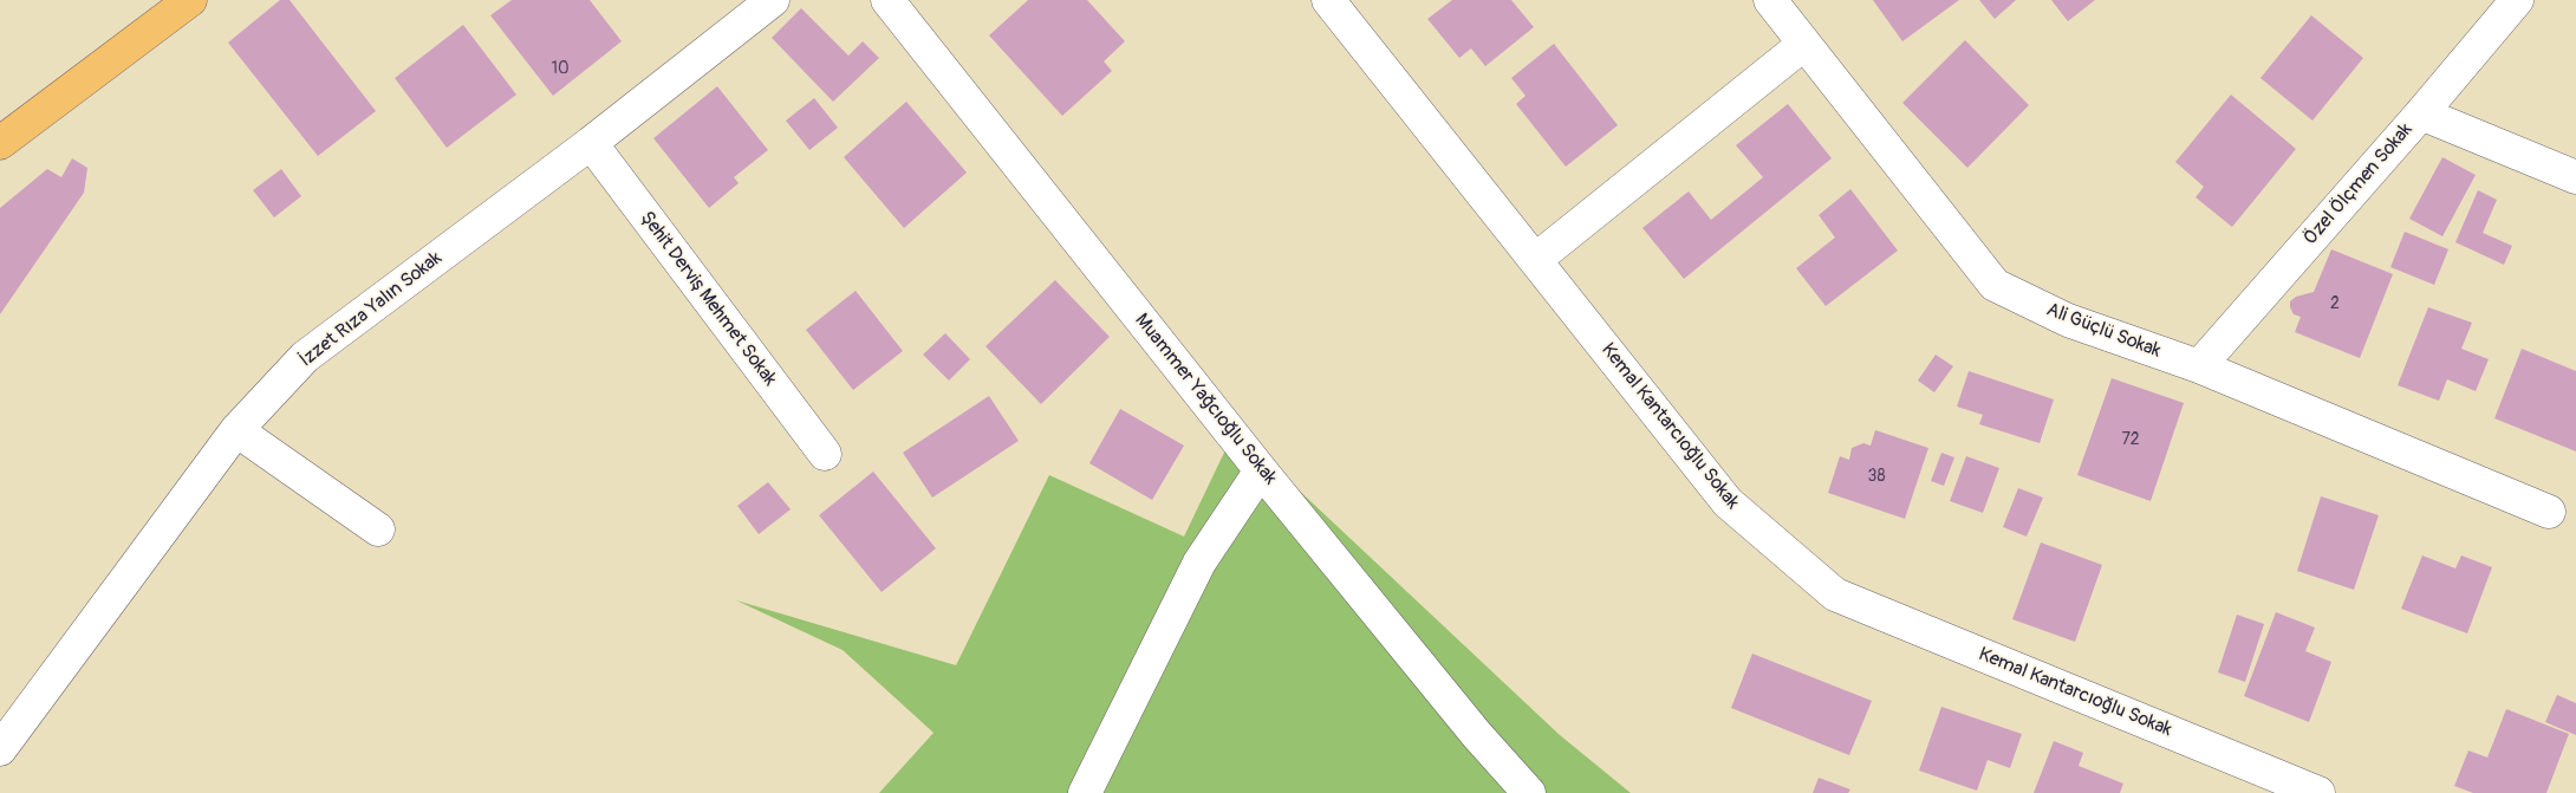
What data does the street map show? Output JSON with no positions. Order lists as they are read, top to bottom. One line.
{"streets":{"street":["Özel Ölçmen Sokak","Şehit Derviş Mehmet Sokak","İzzet Rıza Yalın Sokak","Ali Güçlü Sokak","Muammer Yağcıoğlu Sokak","Kemal Kantarcıoğlu Sokak"]},"crossings":[["Özel Ölçmen Sokak","Ali Güçlü Sokak"],["Şehit Derviş Mehmet Sokak","İzzet Rıza Yalın Sokak"]],"house_numbers":["10","2","72","38"]}
